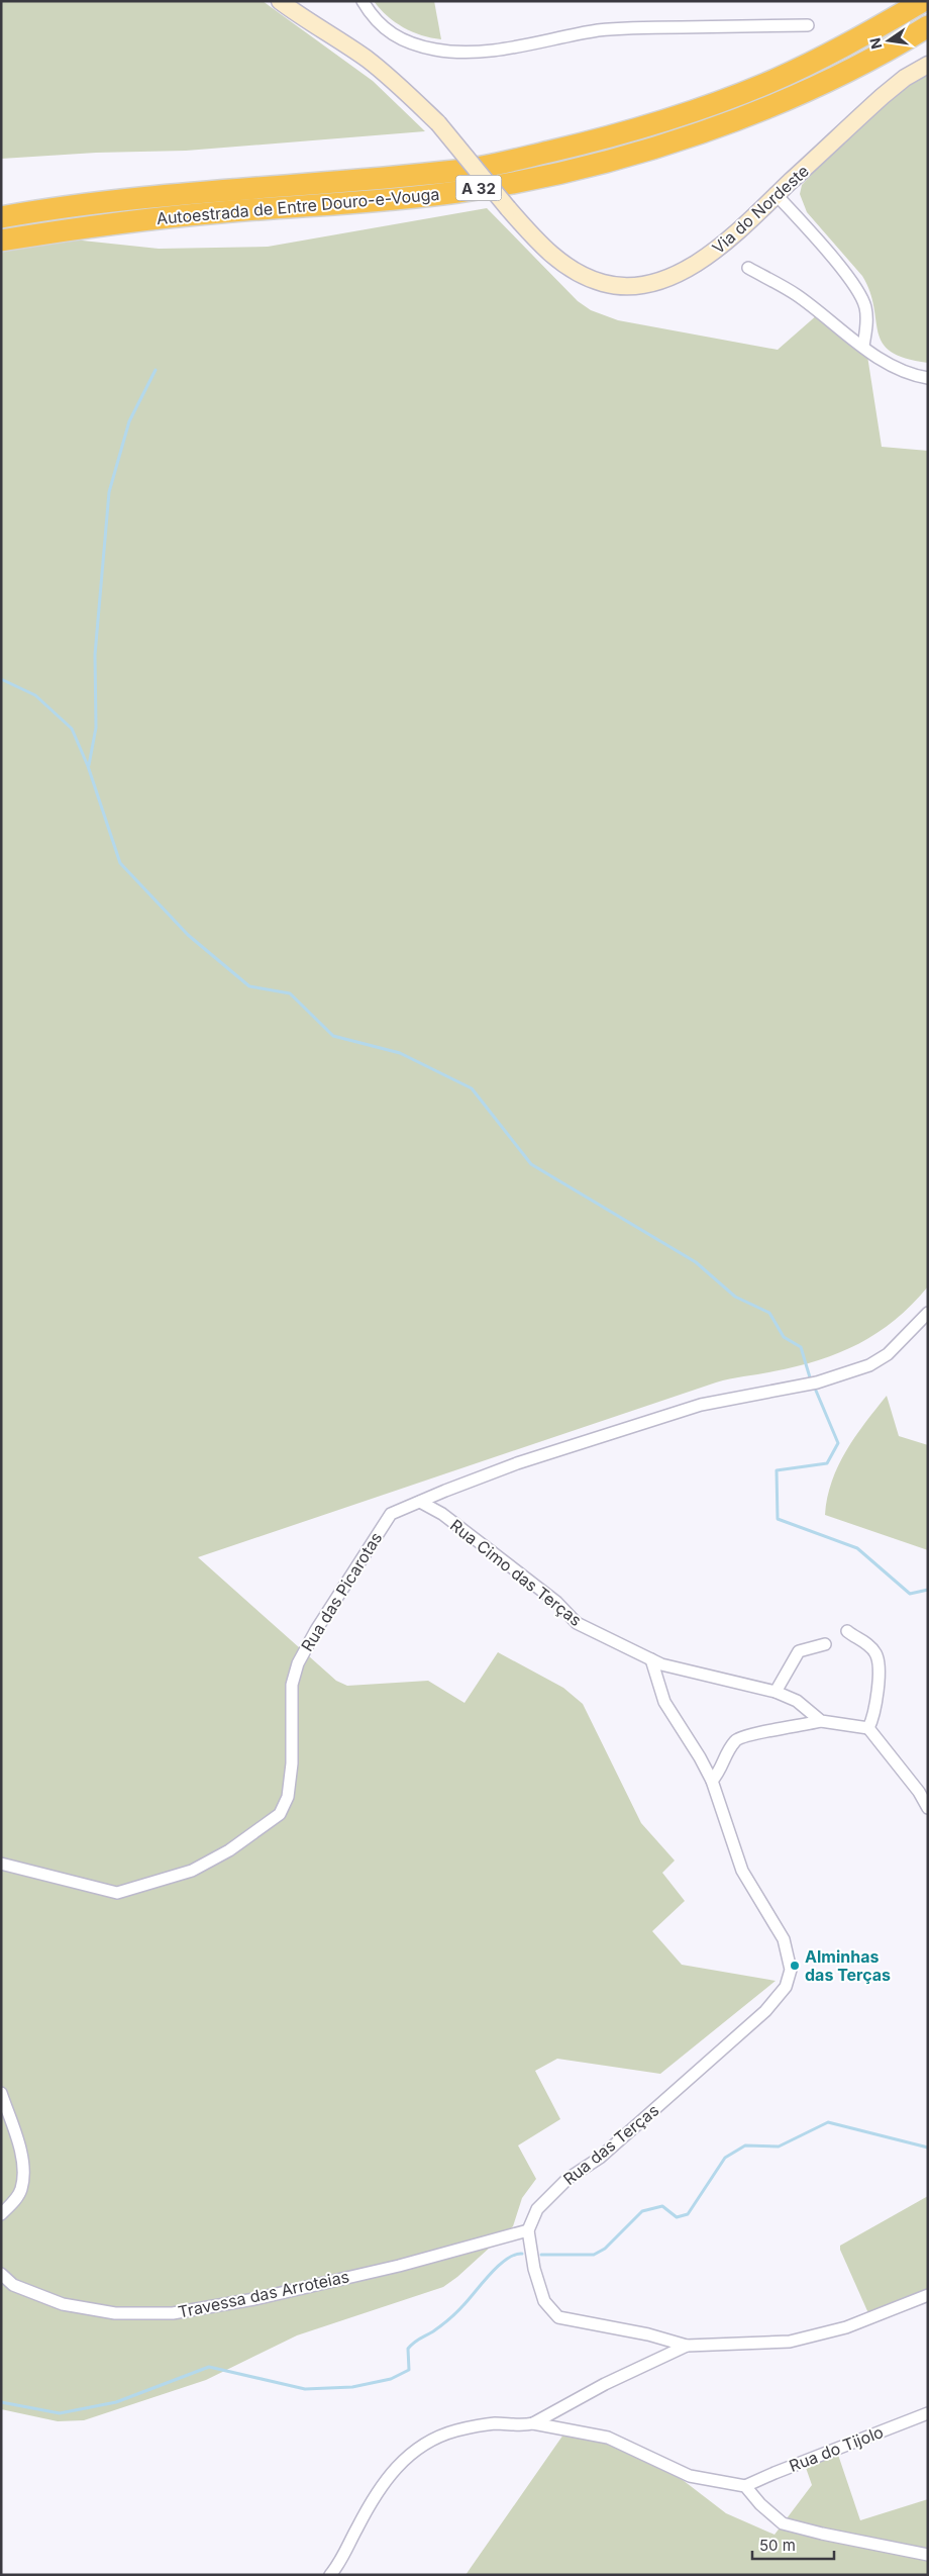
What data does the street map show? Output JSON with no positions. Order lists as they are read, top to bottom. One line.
{"streets":{"highway":["A 32","Autoestrada de Entre Douro-e-Vouga"],"main road":["Via do Nordeste"],"street":["Rua Cimo das Terças","Rua das Picarotas","Rua das Terças","Travessa das Arroteias","Rua do Tijolo"]},"crossings":[["Rua Cimo das Terças","Rua das Picarotas"],["Rua Cimo das Terças","Rua das Terças"],["Rua das Terças","Travessa das Arroteias"]],"places":["Alminhas das Terças"],"scale_bar":"50 m","north":"left"}
